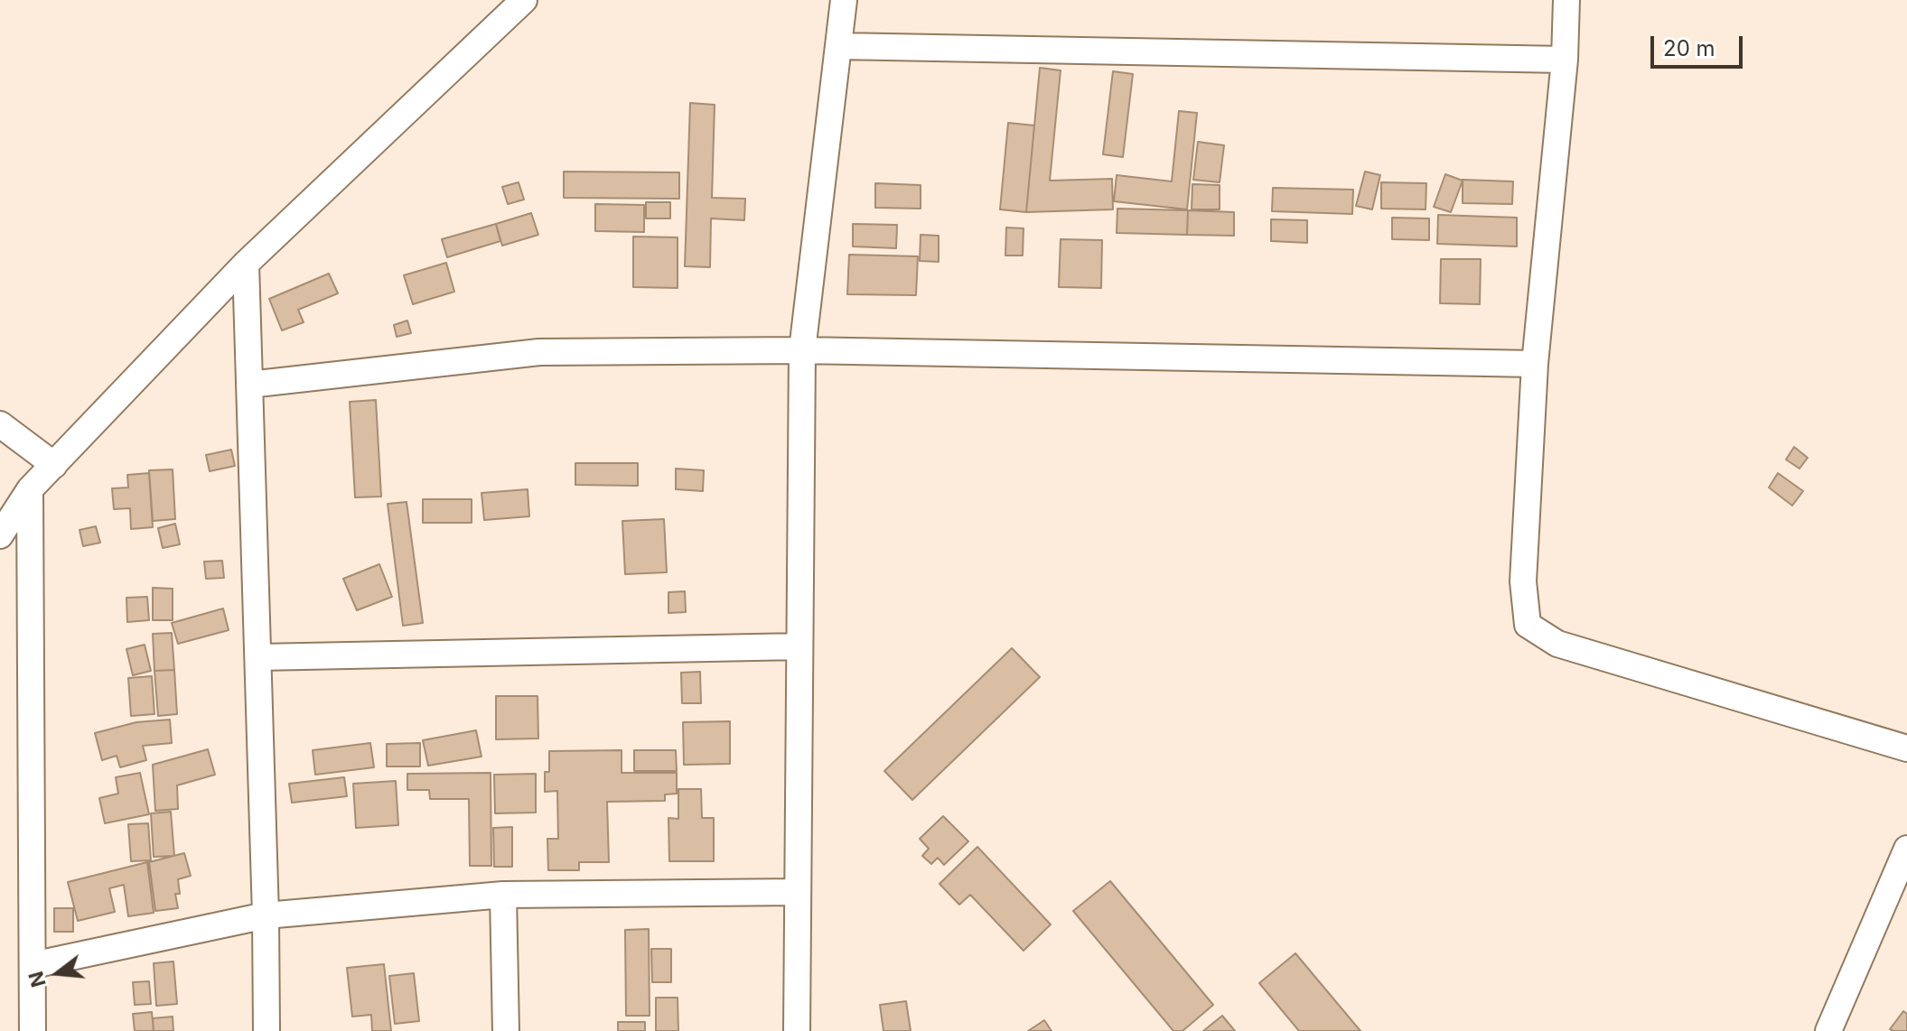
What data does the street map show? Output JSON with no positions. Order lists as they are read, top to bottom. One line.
{"scale_bar":"20 m","north":"left"}
